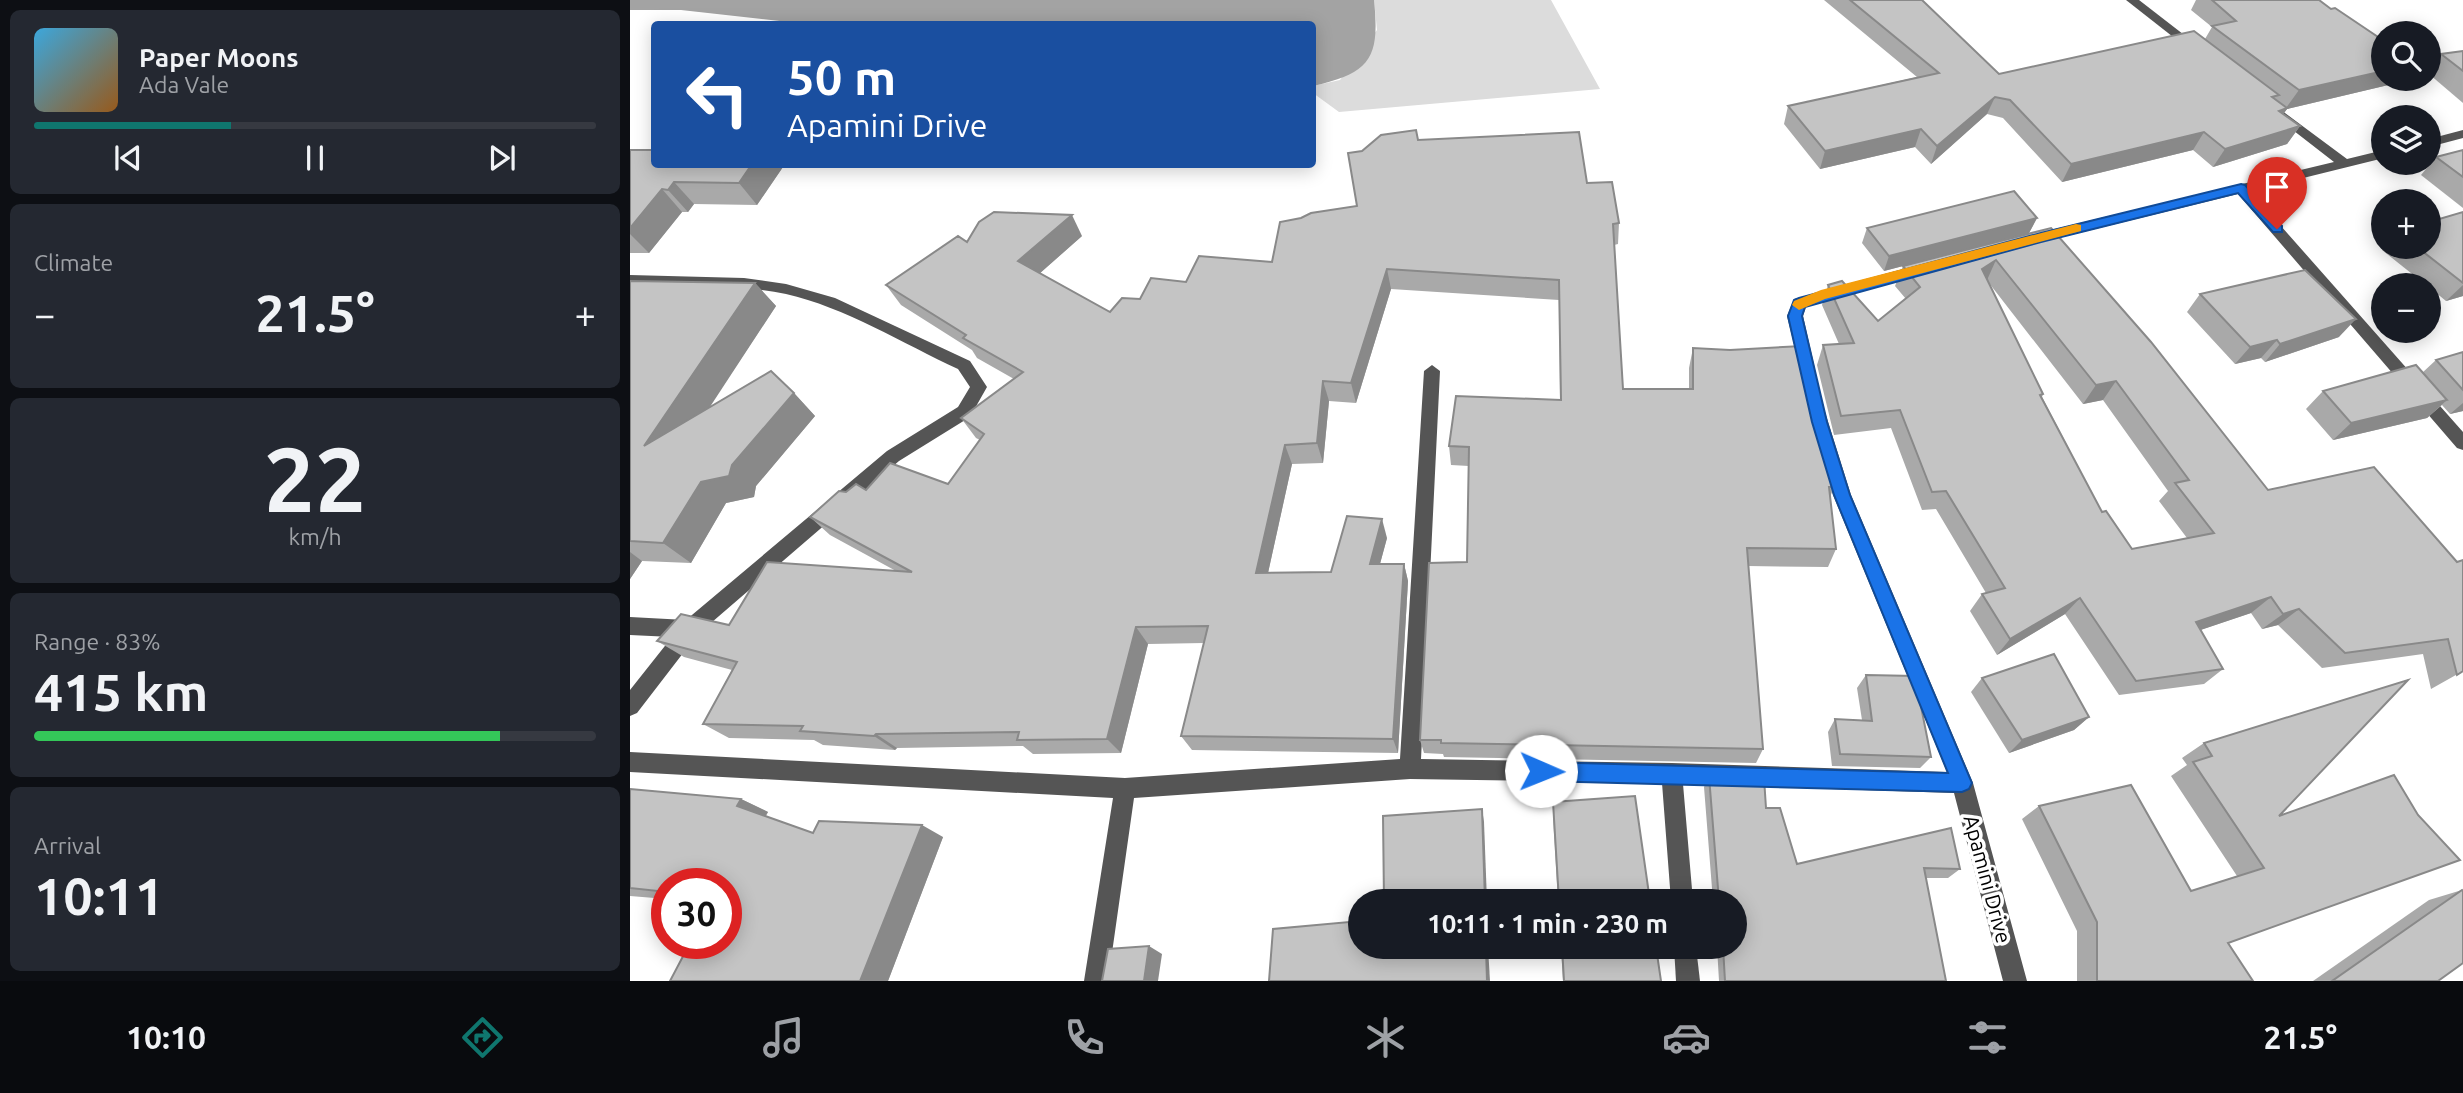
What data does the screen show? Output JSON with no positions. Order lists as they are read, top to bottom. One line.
{"streets":{"street":["Apamini Drive"]},"page":{"map_buttons":["+","−"],"turn":["50 m","Apamini Drive"],"song":["Paper Moons","Ada Vale"],"tile":["Climate",["22","km/h"],["Range · 83%","415 km"],["Arrival","10:11"]],"heat":["−","21.5°","+"],"limit":"30","trip":"10:11 · 1 min · 230 m","tabs":["10:10","21.5°"]}}
